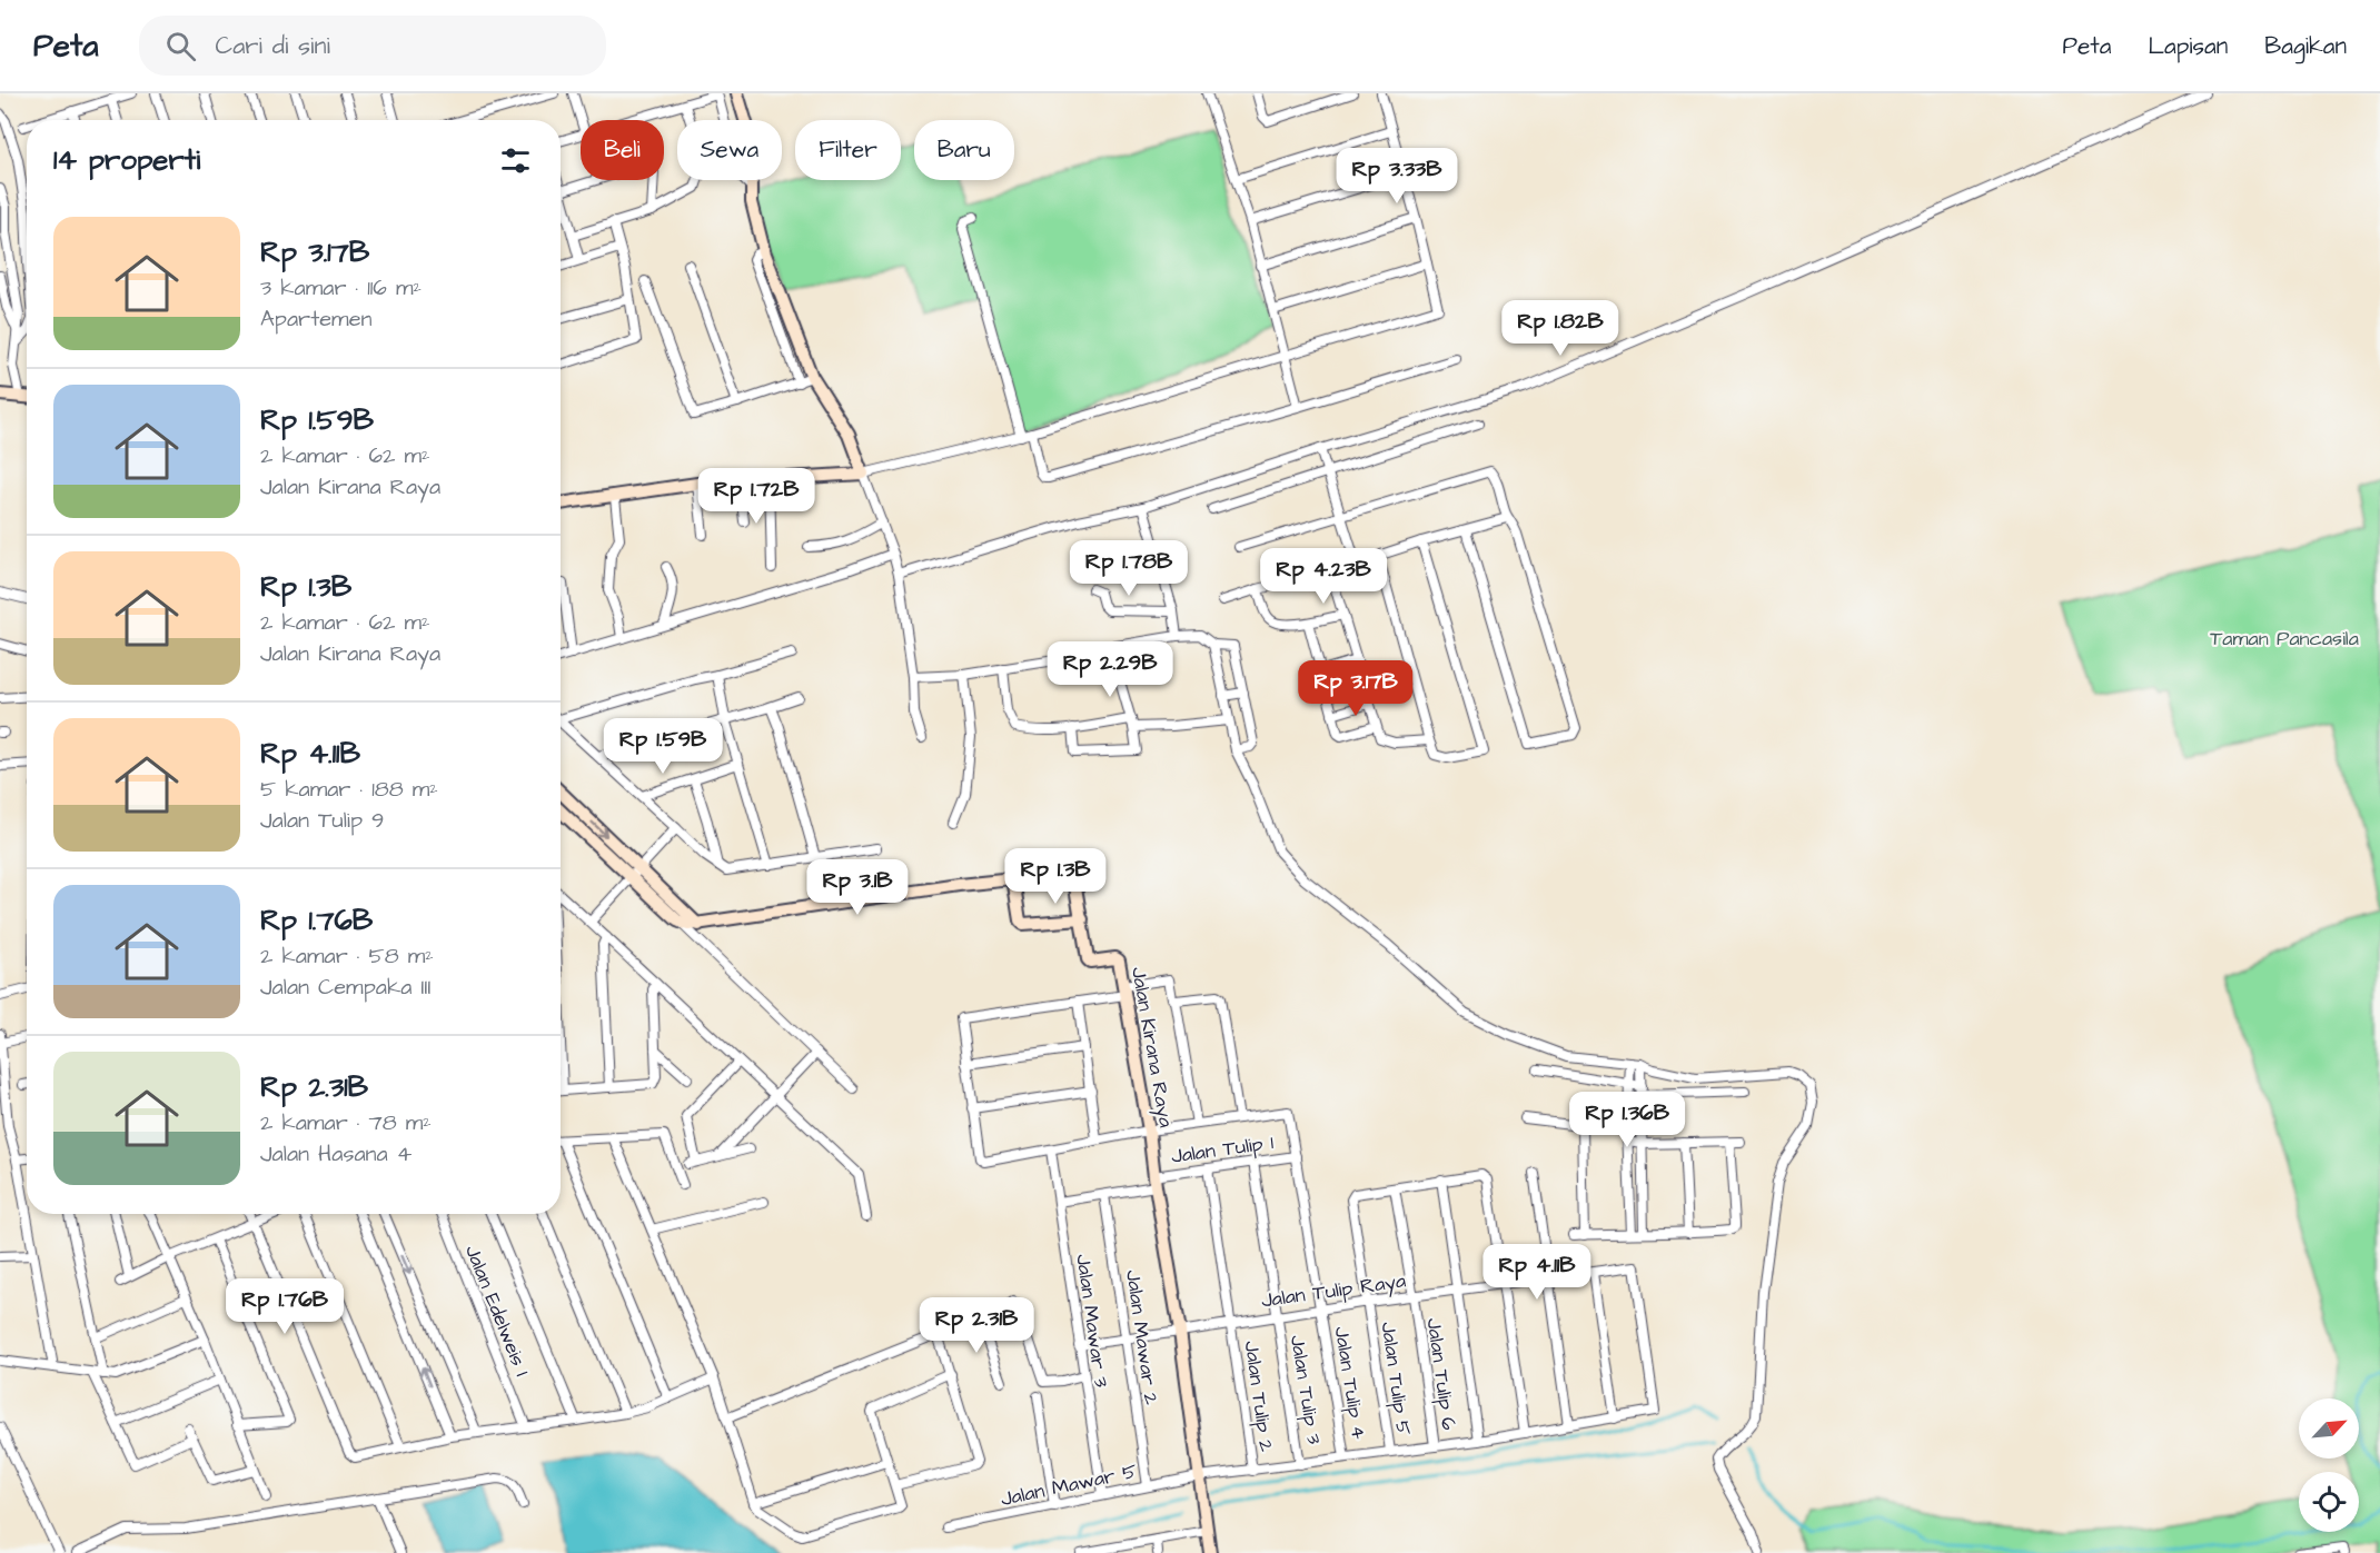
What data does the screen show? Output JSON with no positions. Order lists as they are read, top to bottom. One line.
{"streets":{"street":["Jalan Kirana Raya","Jalan Tulip 1","Jalan Tulip Raya","Jalan Edelweis I","Jalan Mawar 3","Jalan Mawar 2","Jalan Tulip 6","Jalan Tulip 5","Jalan Tulip 4","Jalan Tulip 3","Jalan Tulip 2","Jalan Mawar 5"]},"crossings":[["Jalan Kirana Raya","Jalan Tulip 1"],["Jalan Kirana Raya","Jalan Tulip Raya"],["Jalan Kirana Raya","Jalan Mawar 5"],["Jalan Tulip 1","Jalan Mawar 3"],["Jalan Tulip 1","Jalan Mawar 2"],["Jalan Tulip 1","Jalan Tulip 4"],["Jalan Tulip 1","Jalan Tulip 3"],["Jalan Tulip 1","Jalan Tulip 2"],["Jalan Tulip Raya","Jalan Mawar 3"],["Jalan Tulip Raya","Jalan Mawar 2"],["Jalan Tulip Raya","Jalan Tulip 6"],["Jalan Tulip Raya","Jalan Tulip 5"],["Jalan Tulip Raya","Jalan Tulip 4"],["Jalan Tulip Raya","Jalan Tulip 3"],["Jalan Tulip Raya","Jalan Tulip 2"],["Jalan Tulip Raya","Jalan Mawar 5"],["Jalan Mawar 3","Jalan Mawar 5"],["Jalan Mawar 2","Jalan Mawar 5"],["Jalan Tulip 6","Jalan Tulip 5"],["Jalan Tulip 6","Jalan Mawar 5"],["Jalan Tulip 5","Jalan Mawar 5"],["Jalan Tulip 4","Jalan Mawar 5"],["Jalan Tulip 3","Jalan Mawar 5"],["Jalan Tulip 2","Jalan Mawar 5"]],"parks":["Taman Pancasila"],"north":"top right","page":{"header":"Peta","search":"Cari di sini","nav":["Peta","Lapisan","Bagikan"],"chip":["Beli","Sewa","Filter","Baru"],"heading":"14 properti","price":["Rp 3.33B","Rp 1.82B","Rp 1.72B","Rp 1.78B","Rp 4.23B","Rp 2.29B","Rp 3.17B","Rp 1.59B","Rp 1.3B","Rp 3.1B","Rp 1.36B","Rp 4.11B","Rp 1.76B","Rp 2.31B"],"list":[{"name":"Rp 3.17B","note":"3 kamar · 116 m² · Apartemen"},{"name":"Rp 1.59B","note":"2 kamar · 62 m² · Jalan Kirana Raya"},{"name":"Rp 1.3B","note":"2 kamar · 62 m² · Jalan Kirana Raya"},{"name":"Rp 4.11B","note":"5 kamar · 188 m² · Jalan Tulip 9"},{"name":"Rp 1.76B","note":"2 kamar · 58 m² · Jalan Cempaka III"},{"name":"Rp 2.31B","note":"2 kamar · 78 m² · Jalan Hasana 4"}]}}
